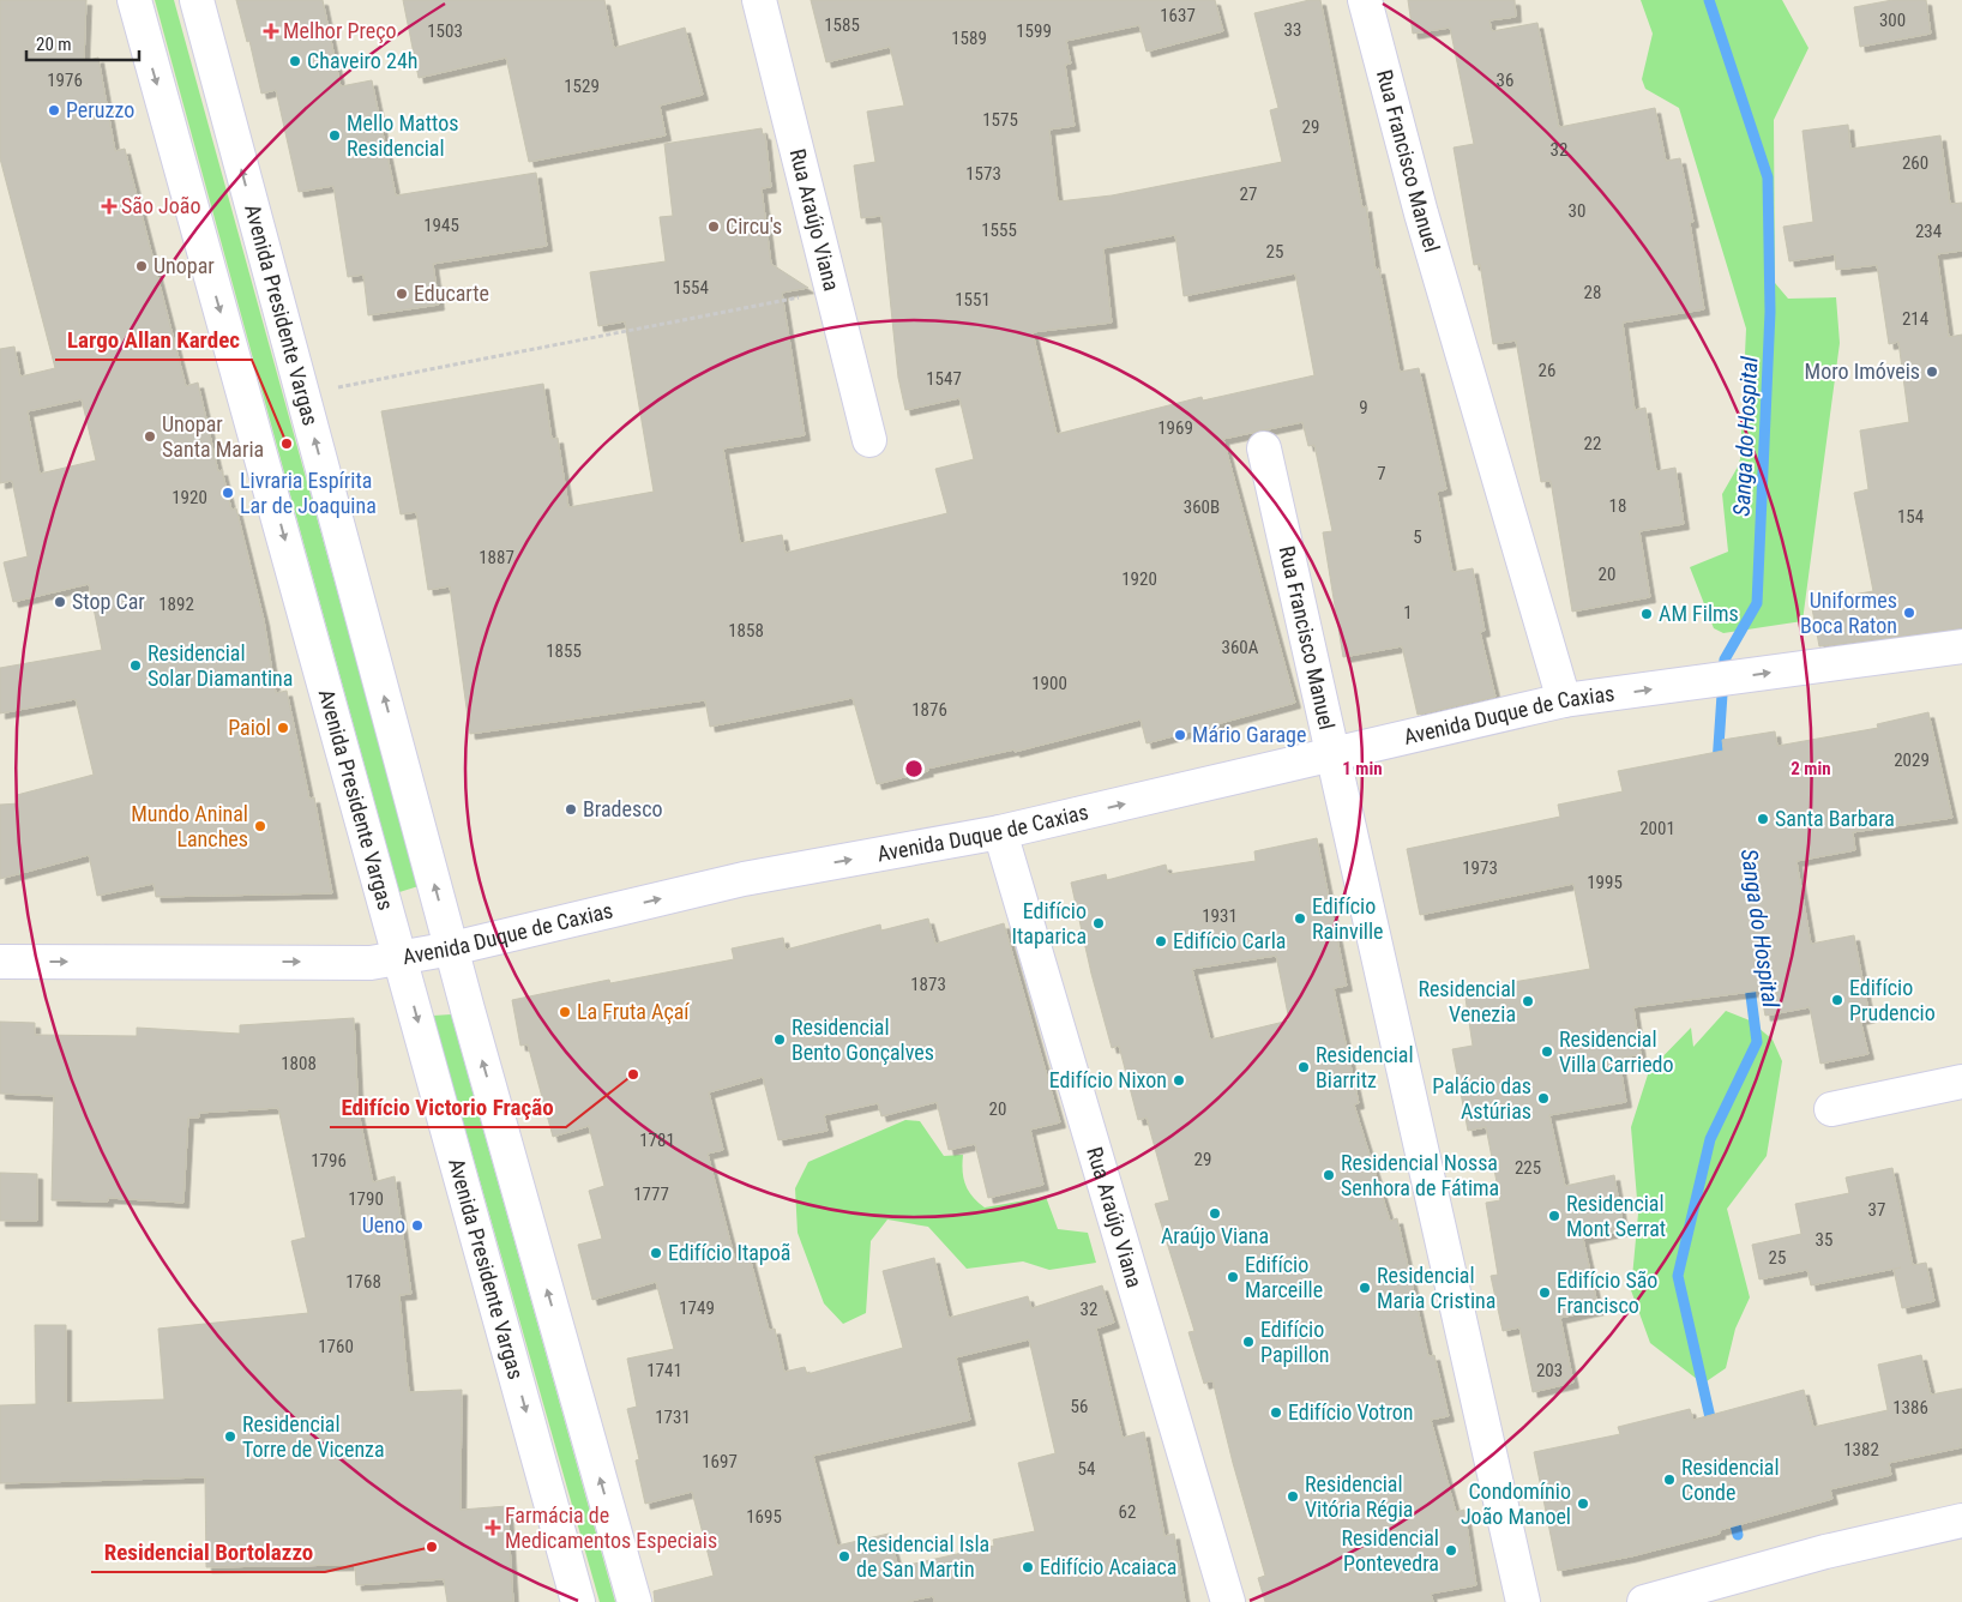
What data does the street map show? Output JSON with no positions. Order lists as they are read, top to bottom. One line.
{"streets":{"street":["Rua Francisco Manuel","Rua Araújo Viana","Avenida Presidente Vargas","Avenida Duque de Caxias"]},"crossings":[["Rua Francisco Manuel","Avenida Duque de Caxias"],["Rua Araújo Viana","Avenida Duque de Caxias"],["Avenida Presidente Vargas","Avenida Duque de Caxias"]],"one_way":["Avenida Duque de Caxias"],"water":["Sanga do Hospital"],"places":{"health":["Melhor Preço","São João","Farmácia de Medicamentos Especiais"],"other":["Chaveiro 24h","Peruzzo","Mello Mattos Residencial","Circu's","Unopar","Educarte","Moro Imóveis","Unopar Santa Maria","Largo Allan Kardec","Livraria Espírita Lar de Joaquina","Stop Car","Uniformes Boca Raton","AM Films","Residencial Solar Diamantina","Paiol","Mário Garage","Bradesco","Santa Barbara","Mundo Aninal Lanches","Edifício Rainville","Edifício Itaparica","Edifício Carla","Edifício Prudencio","Residencial Venezia","La Fruta Açaí","Residencial Bento Gonçalves","Residencial Villa Carriedo","Residencial Biarritz","Edifício Victorio Fração","Edifício Nixon","Palácio das Astúrias","Residencial Nossa Senhora de Fátima","Araújo Viana","Residencial Mont Serrat","Ueno","Edifício Itapoã","Edifício Marceille","Residencial Maria Cristina","Edifício São Francisco","Edifício Papillon","Edifício Votron","Residencial Torre de Vicenza","Residencial Conde","Residencial Vitória Régia","Condomínio João Manoel","Residencial Bortolazzo","Residencial Pontevedra","Residencial Isla de San Martin","Edifício Acaiaca"]},"house_numbers":["1637","300","1585","33","1503","1599","1589","1976","36","1529","1575","29","32","260","1573","27","30","1945","1555","234","25","1554","28","1551","214","26","1547","9","1969","22","7","1920","18","360B","154","5","1887","20","1920","1892","1","1858","360A","1855","1900","1876","2029","2001","1973","1995","1931","1873","1808","20","1781","29","1796","225","1777","1790","37","35","25","1768","1749","32","1760","1741","203","56","1386","1731","1382","1697","54","62","1695"],"scale_bar":"20 m","rings":["1 min","2 min"]}
